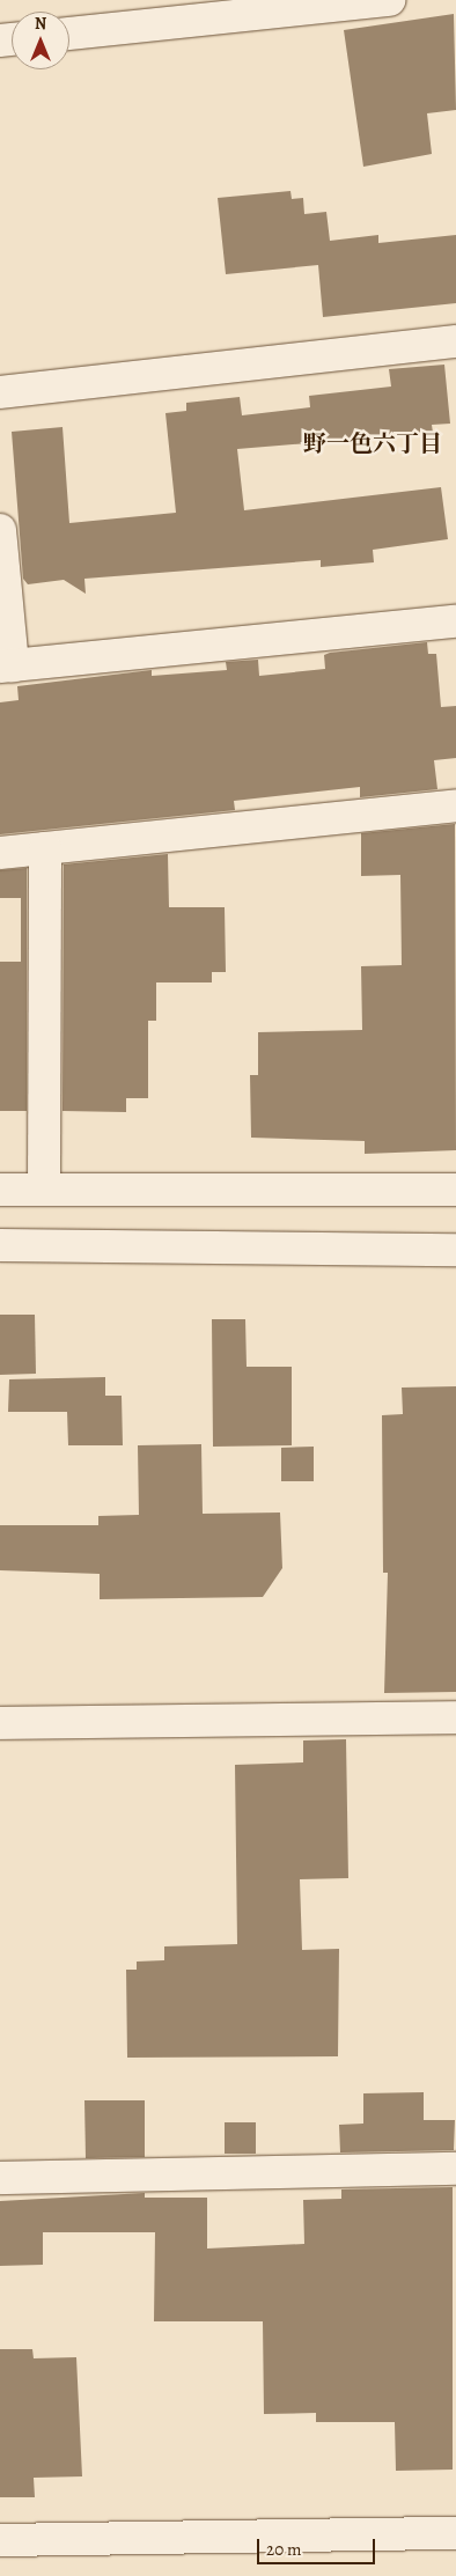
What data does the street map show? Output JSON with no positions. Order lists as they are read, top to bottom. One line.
{"districts":["野一色六丁目"],"scale_bar":"20 m","north":"top"}
